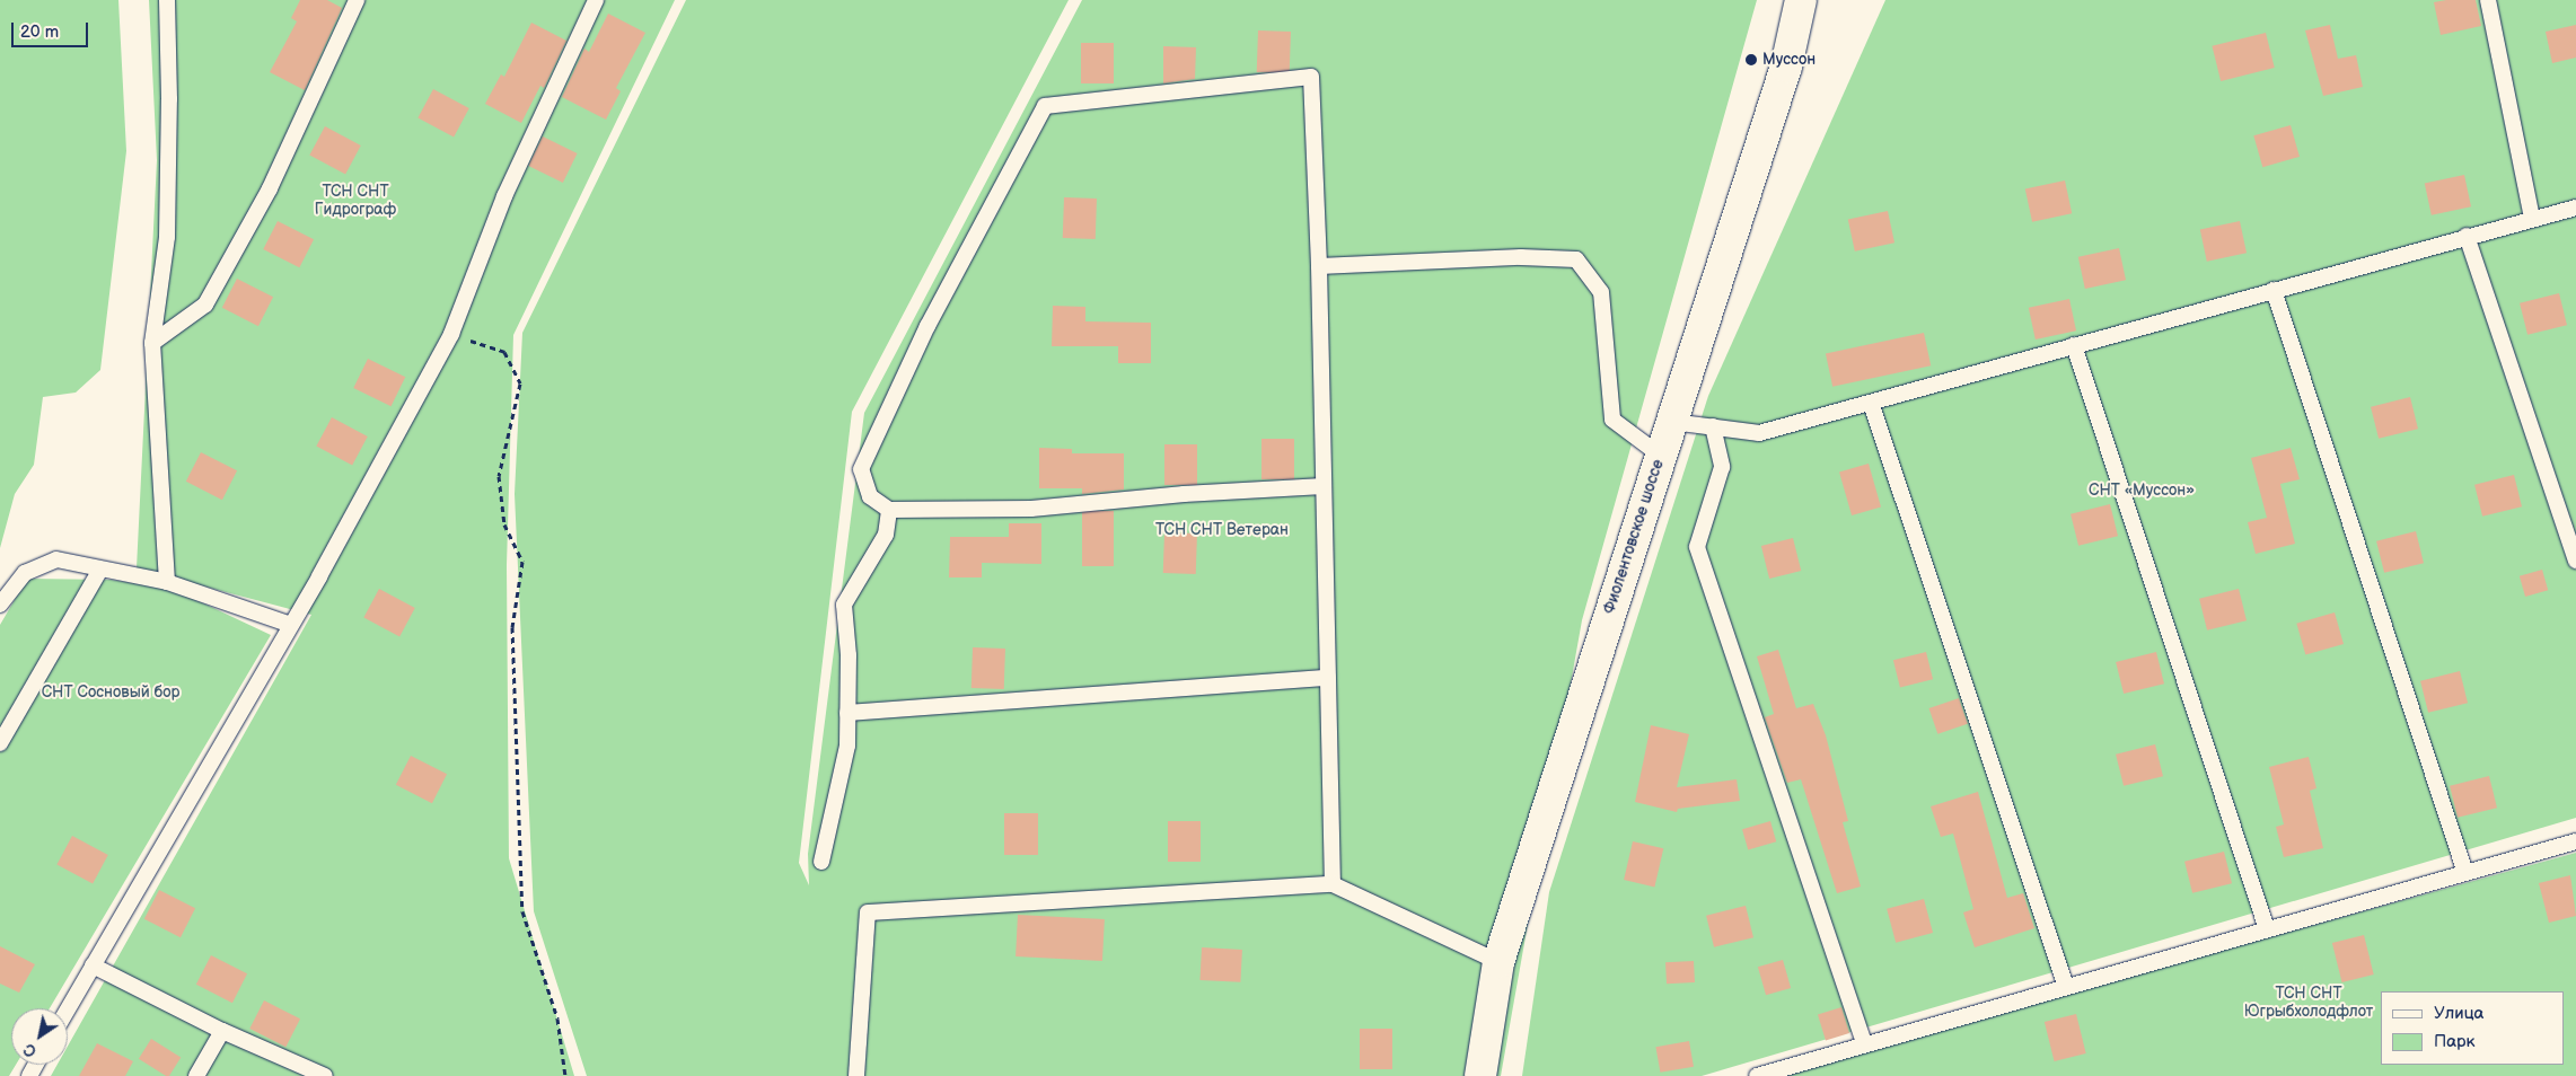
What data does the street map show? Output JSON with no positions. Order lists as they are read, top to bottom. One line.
{"streets":{"main road":["Фиолентовское шоссе"]},"parks":["ТСН СНТ Гидрограф","СНТ «Муссон»","ТСН СНТ Ветеран","СНТ Сосновый бор","ТСН СНТ Югрыбхолодфлот"],"places":["Муссон"],"legend":["Улица","Парк"],"scale_bar":"20 m","north":"bottom left"}
